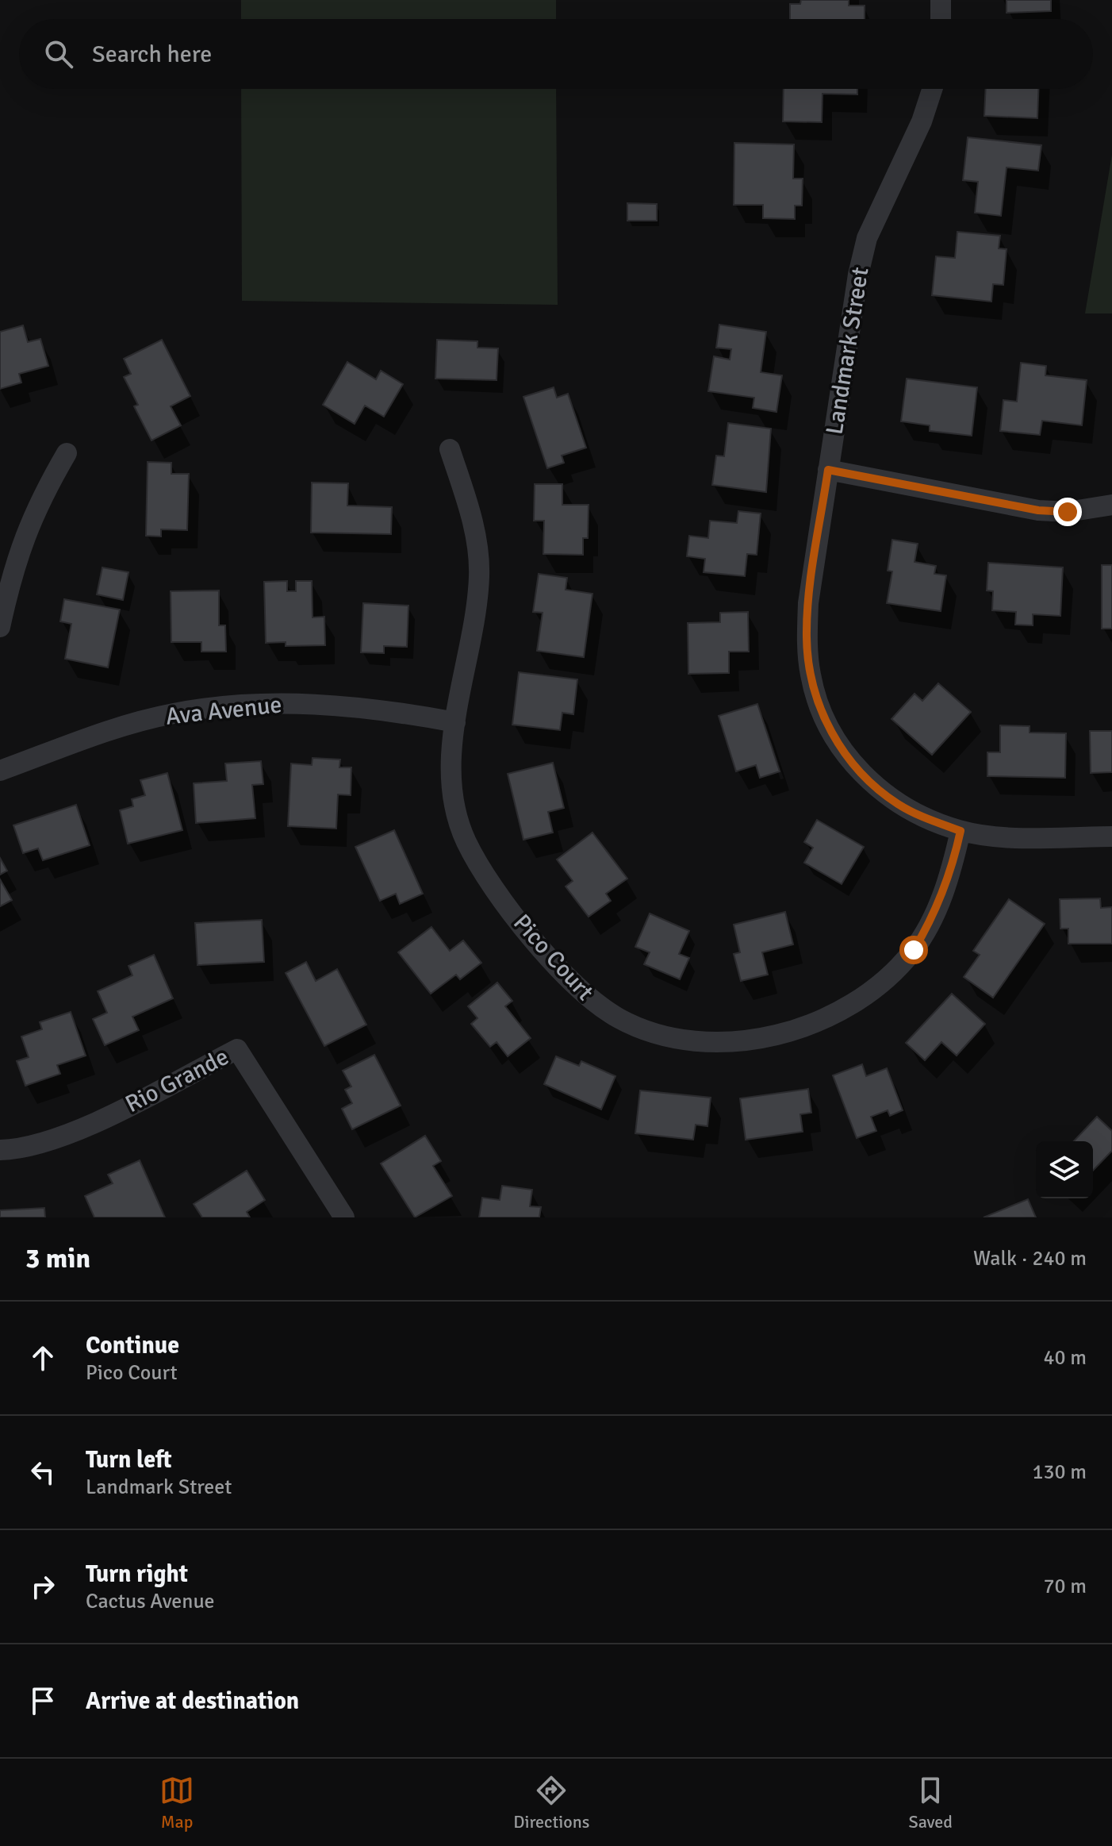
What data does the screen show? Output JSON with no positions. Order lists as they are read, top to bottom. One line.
{"streets":{"street":["Landmark Street","Ava Avenue","Pico Court","Rio Grande"]},"crossings":[["Landmark Street","Pico Court"],["Ava Avenue","Pico Court"]],"page":{"search":"Search here","heading":["3 min","Walk · 240 m"],"list":[["Continue","Pico Court","40 m"],["Turn left","Landmark Street","130 m"],["Turn right","Cactus Avenue","70 m"],"Arrive at destination"],"nav":["Map","Directions","Saved"]}}
